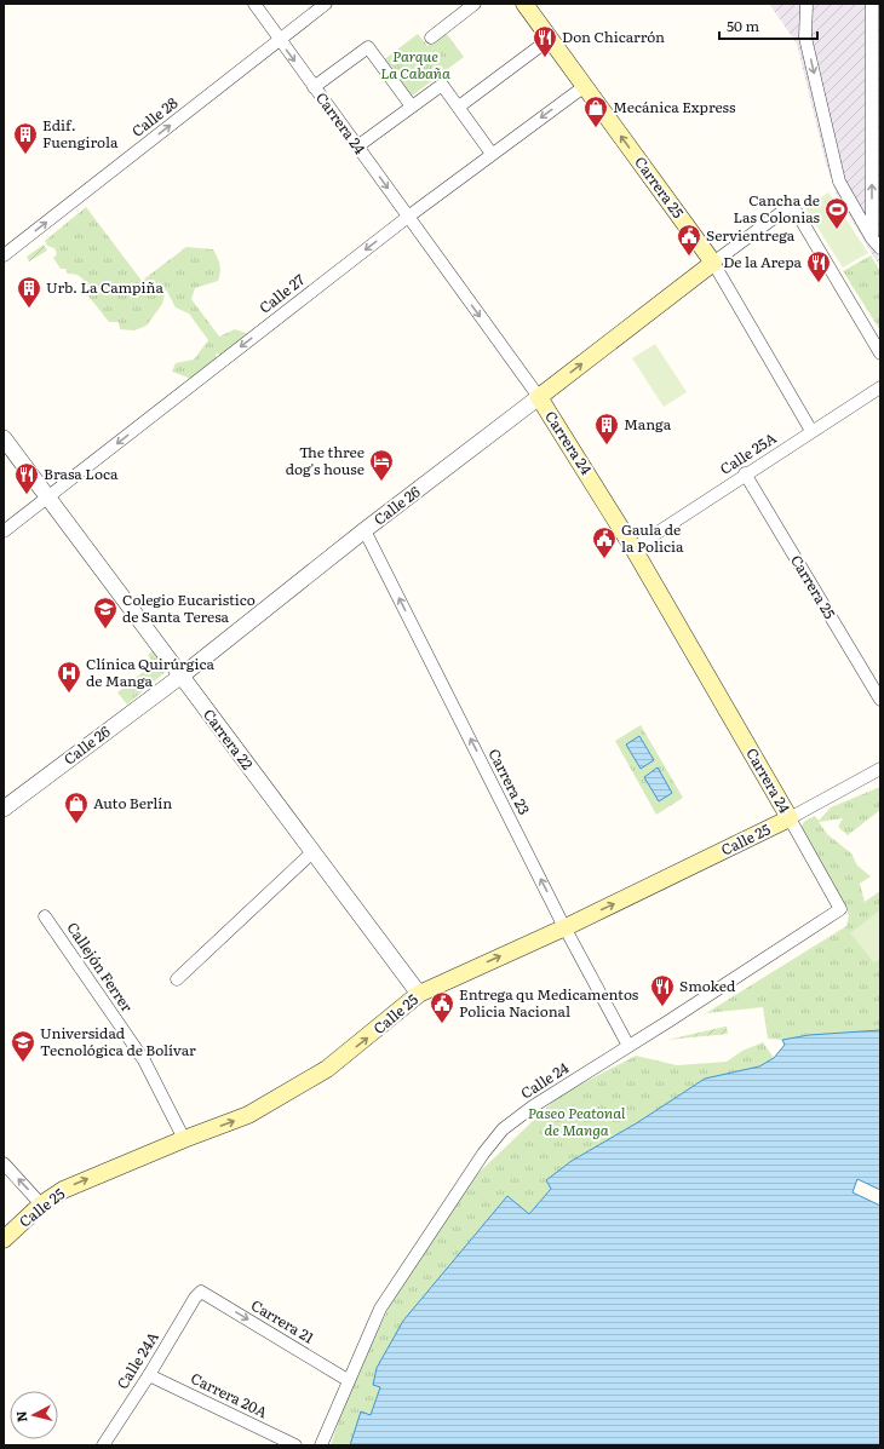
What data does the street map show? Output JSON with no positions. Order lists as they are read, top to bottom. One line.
{"streets":{"main road":["Carrera 24","Carrera 25","Calle 26","Calle 25"],"street":["Calle 28","Calle 27","Calle 25A","Carrera 22","Carrera 23","Callejón Ferrer","Calle 24","Carrera 21","Calle 24A","Carrera 20A"]},"crossings":[["Calle 28","Carrera 24"],["Carrera 24","Calle 27"],["Carrera 24","Calle 25A"],["Carrera 24","Calle 26"],["Carrera 24","Calle 25"],["Carrera 24","Calle 24"],["Carrera 25","Calle 27"],["Carrera 25","Calle 25A"],["Carrera 25","Calle 26"],["Calle 27","Carrera 22"],["Calle 26","Carrera 22"],["Calle 26","Carrera 23"],["Carrera 22","Calle 25"],["Carrera 23","Calle 25"],["Carrera 23","Calle 24"],["Calle 25","Callejón Ferrer"],["Calle 24","Carrera 21"],["Carrera 21","Calle 24A"],["Calle 24A","Carrera 20A"]],"one_way":["Calle 28","Calle 27","Carrera 23","Calle 25","Carrera 21"],"parks":["Parque La Cabaña","Paseo Peatonal de Manga"],"places":{"restaurant":["Don Chicarrón","De la Arepa","Brasa Loca","Smoked"],"shop":["Mecánica Express","Auto Berlín"],"building":["Edif. Fuengirola","Urb. La Campiña","Manga"],"sports":["Cancha de Las Colonias"],"public building":["Servientrega","Gaula de la Policia","Entrega qu Medicamentos Policia Nacional"],"hotel":["The three dog's house"],"school or university":["Colegio Eucaristico de Santa Teresa","Universidad Tecnológica de Bolívar"],"hospital":["Clínica Quirúrgica de Manga"]},"scale_bar":"50 m","north":"left"}
